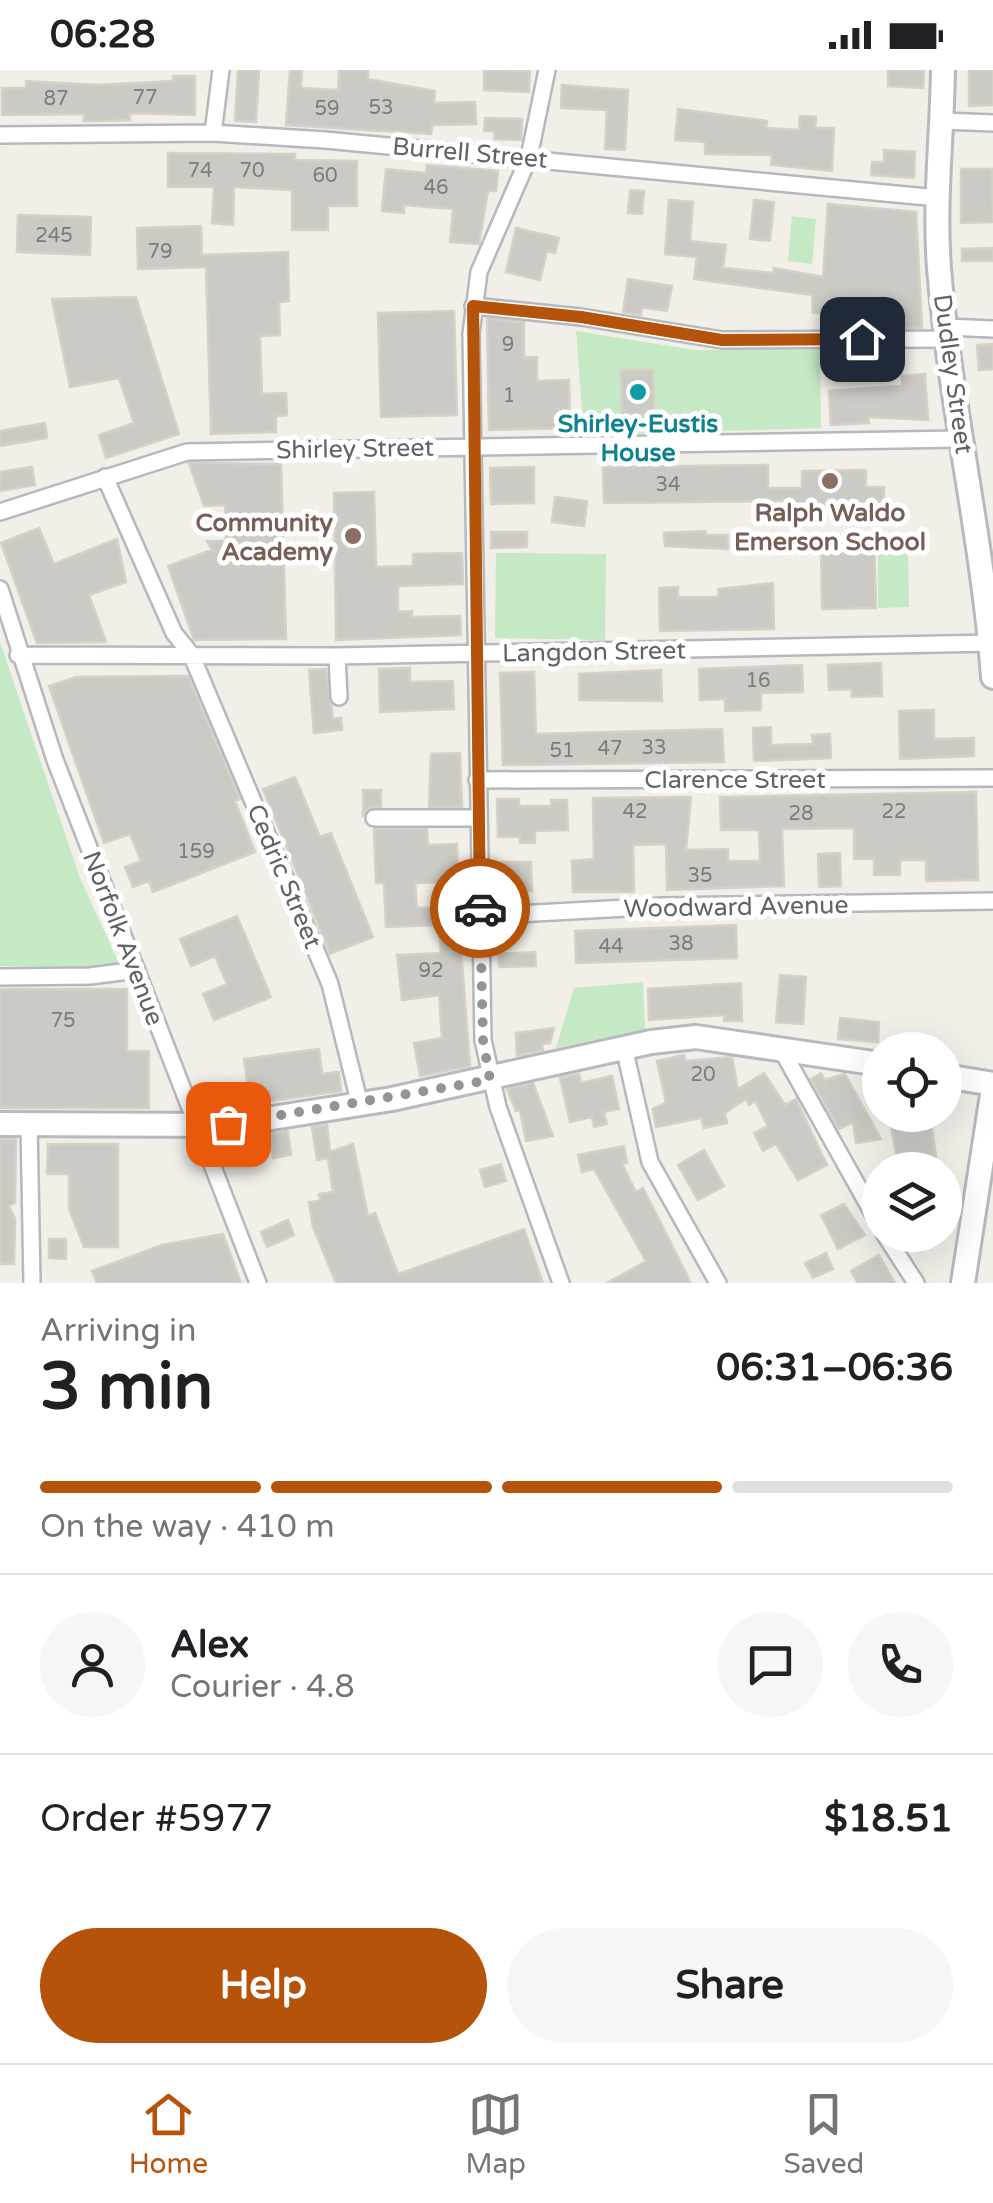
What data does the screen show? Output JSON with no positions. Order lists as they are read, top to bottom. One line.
{"streets":{"main road":["Dudley Street"],"street":["Burrell Street","Shirley Street","Langdon Street","Clarence Street","Cedric Street","Woodward Avenue","Norfolk Avenue"]},"crossings":[["Burrell Street","Dudley Street"],["Dudley Street","Shirley Street"],["Dudley Street","Langdon Street"],["Shirley Street","Cedric Street"],["Langdon Street","Cedric Street"],["Langdon Street","Norfolk Avenue"]],"places":["Shirley-Eustis House","Ralph Waldo Emerson School","Community Academy"],"house_numbers":["77","87","53","59","74","70","60","46","245","79","9","1","34","16","33","47","51","42","22","28","159","35","38","44","92","75","20"],"page":{"status":"06:28","heading":["3 min","Arriving in","06:31–06:36"],"panel":["Alex","Courier · 4.8","Order #5977","$18.51"],"bar":"On the way · 410 m","buttons":["Help","Share"],"tabs":["Home","Map","Saved"]}}
